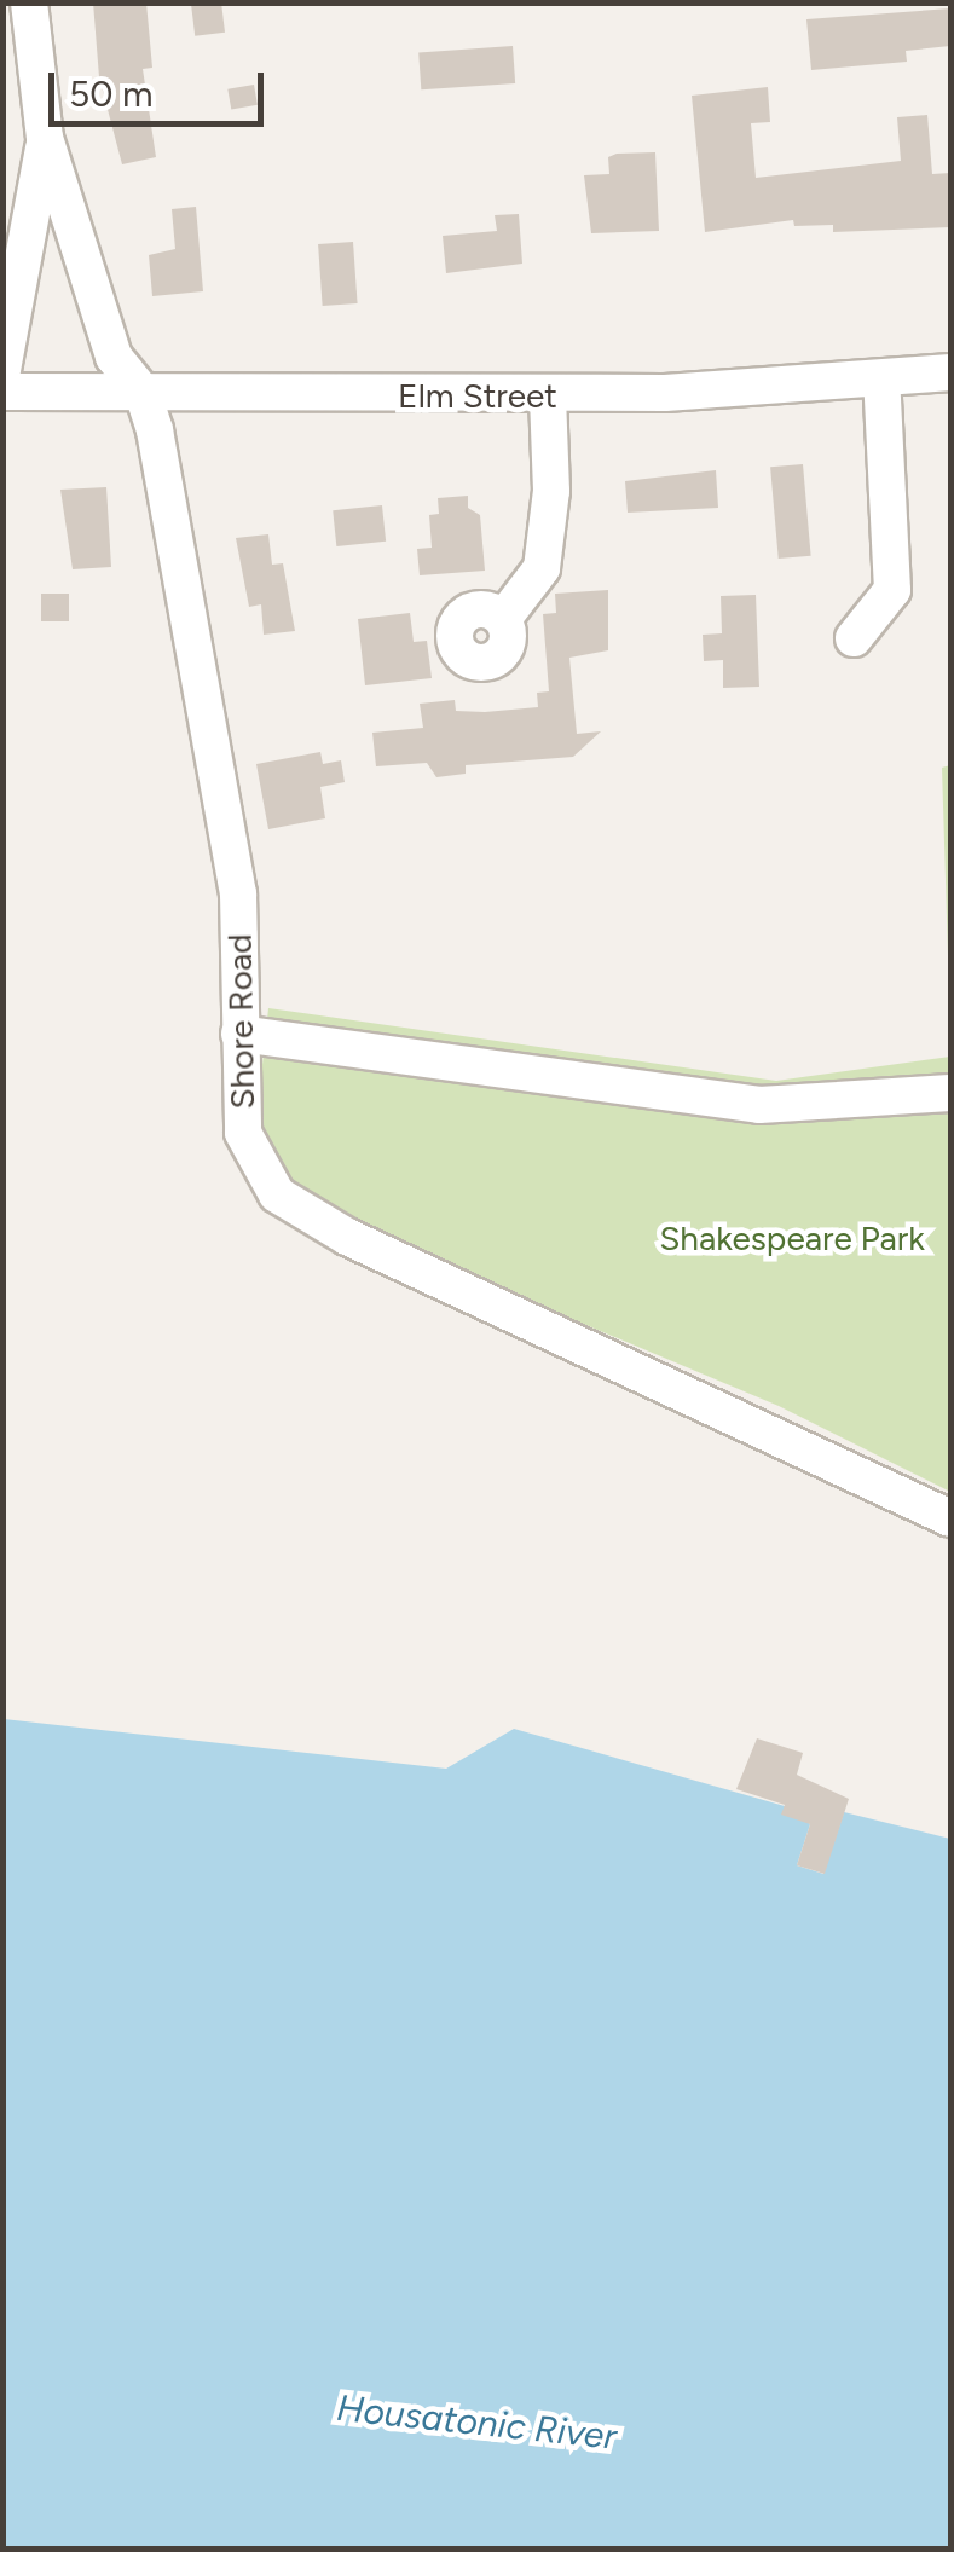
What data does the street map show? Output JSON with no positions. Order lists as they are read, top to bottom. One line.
{"streets":{"street":["Elm Street","Shore Road"]},"crossings":[["Elm Street","Shore Road"]],"water":["Housatonic River"],"parks":["Shakespeare Park"],"scale_bar":"50 m"}
